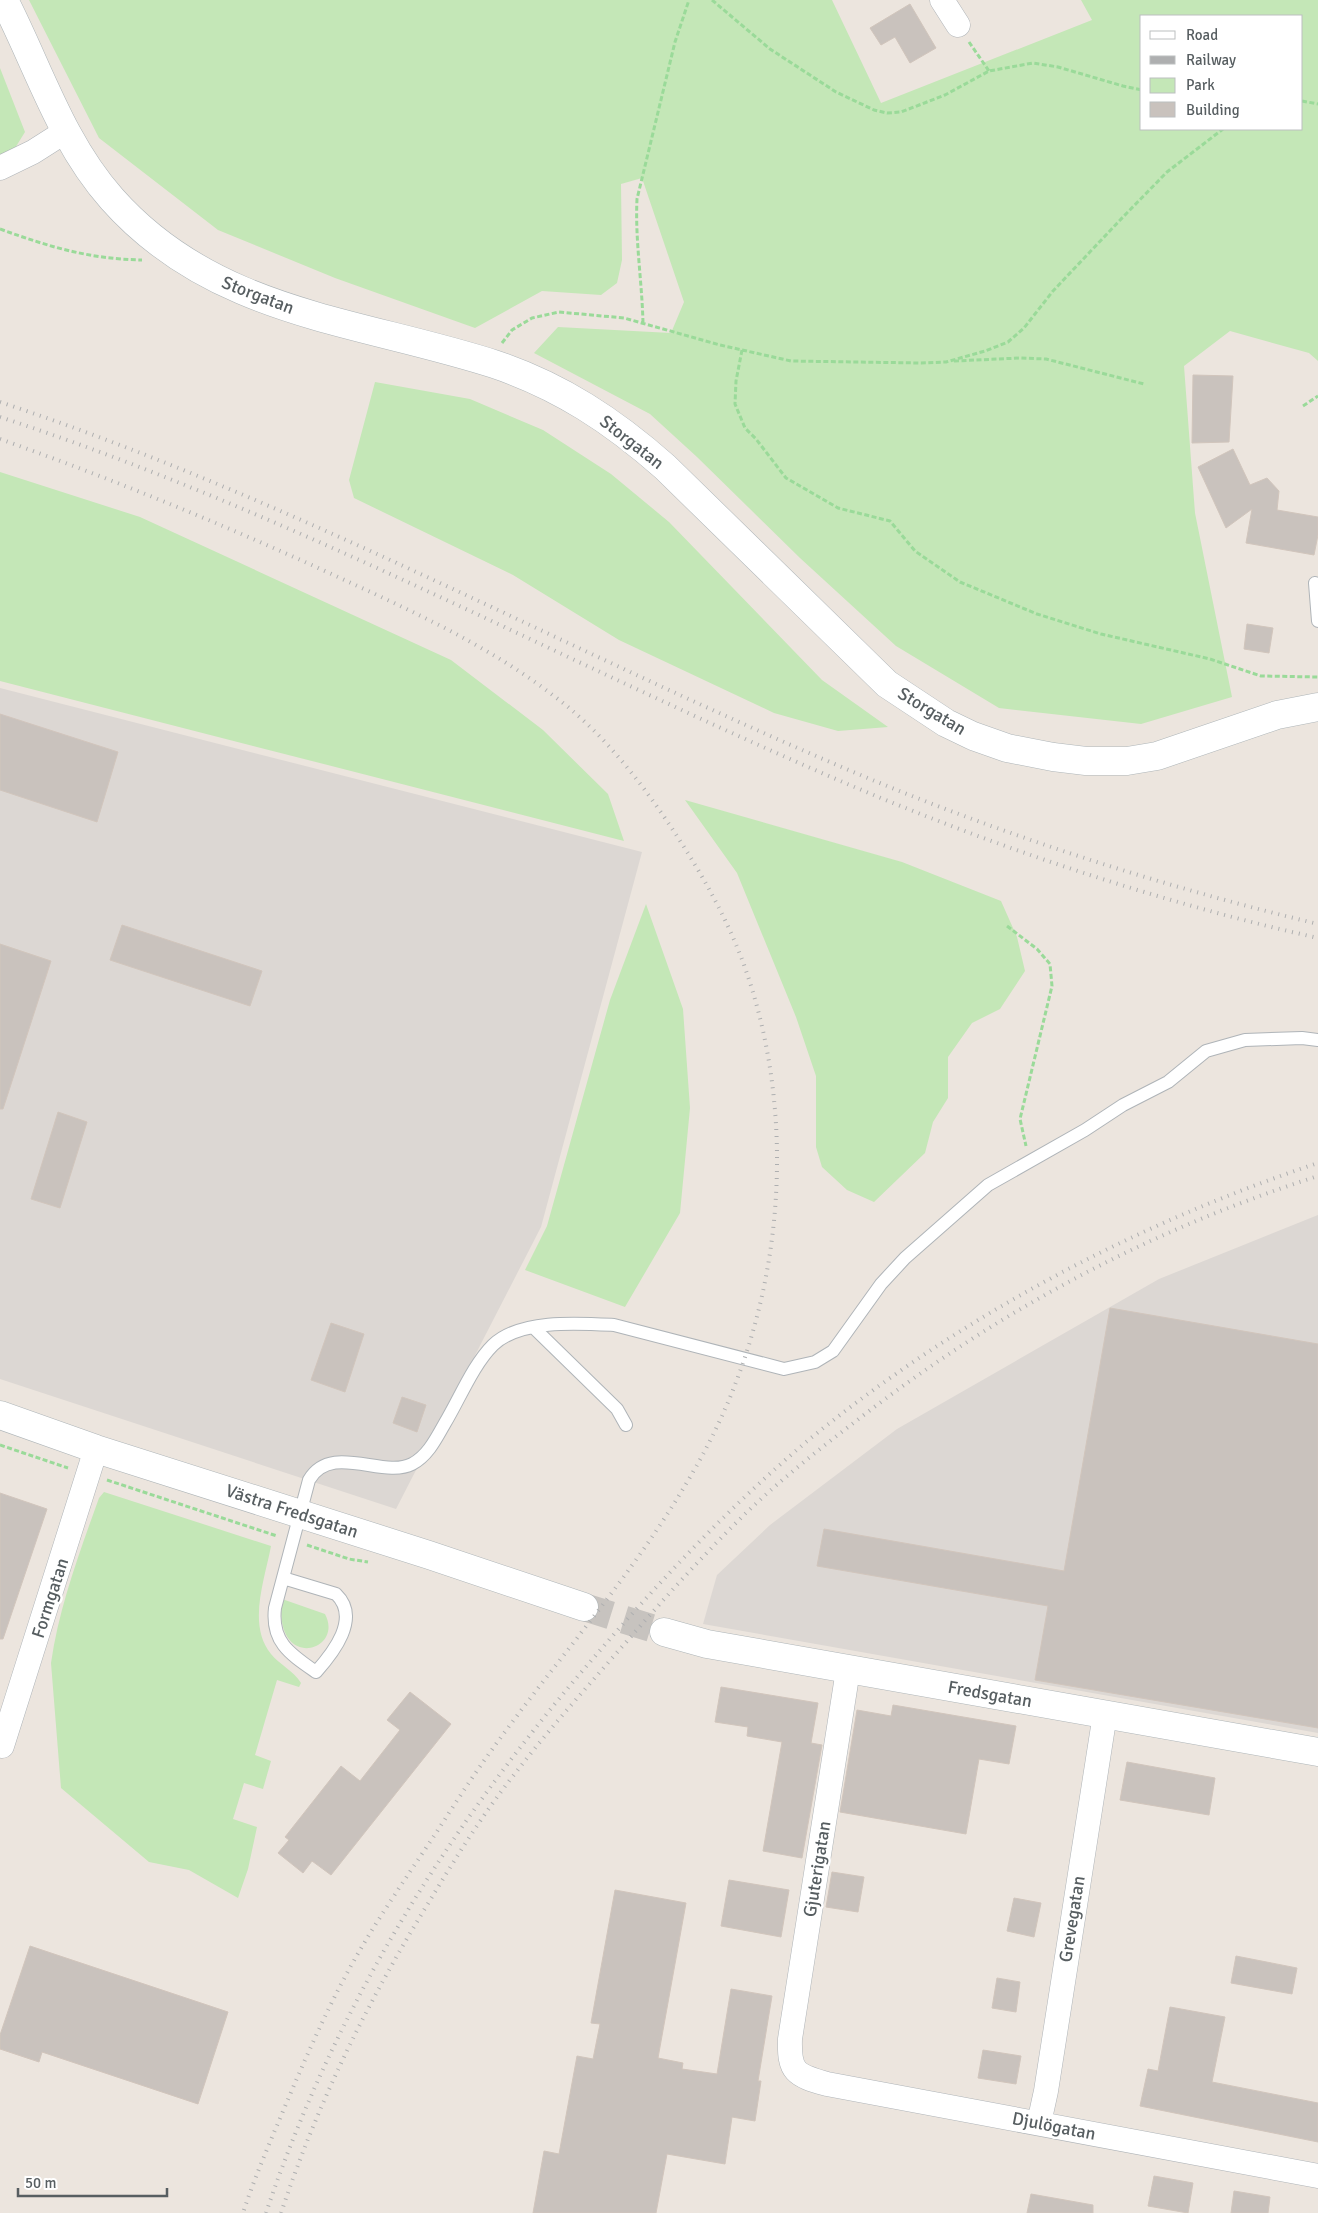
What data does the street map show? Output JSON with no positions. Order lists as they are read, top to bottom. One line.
{"streets":{"street":["Storgatan","Västra Fredsgatan","Formgatan","Fredsgatan","Gjuterigatan","Grevegatan","Djulögatan"]},"crossings":[["Västra Fredsgatan","Formgatan"],["Fredsgatan","Gjuterigatan"],["Fredsgatan","Grevegatan"],["Gjuterigatan","Djulögatan"],["Grevegatan","Djulögatan"]],"legend":["Road","Railway","Park","Building"],"scale_bar":"50 m"}
